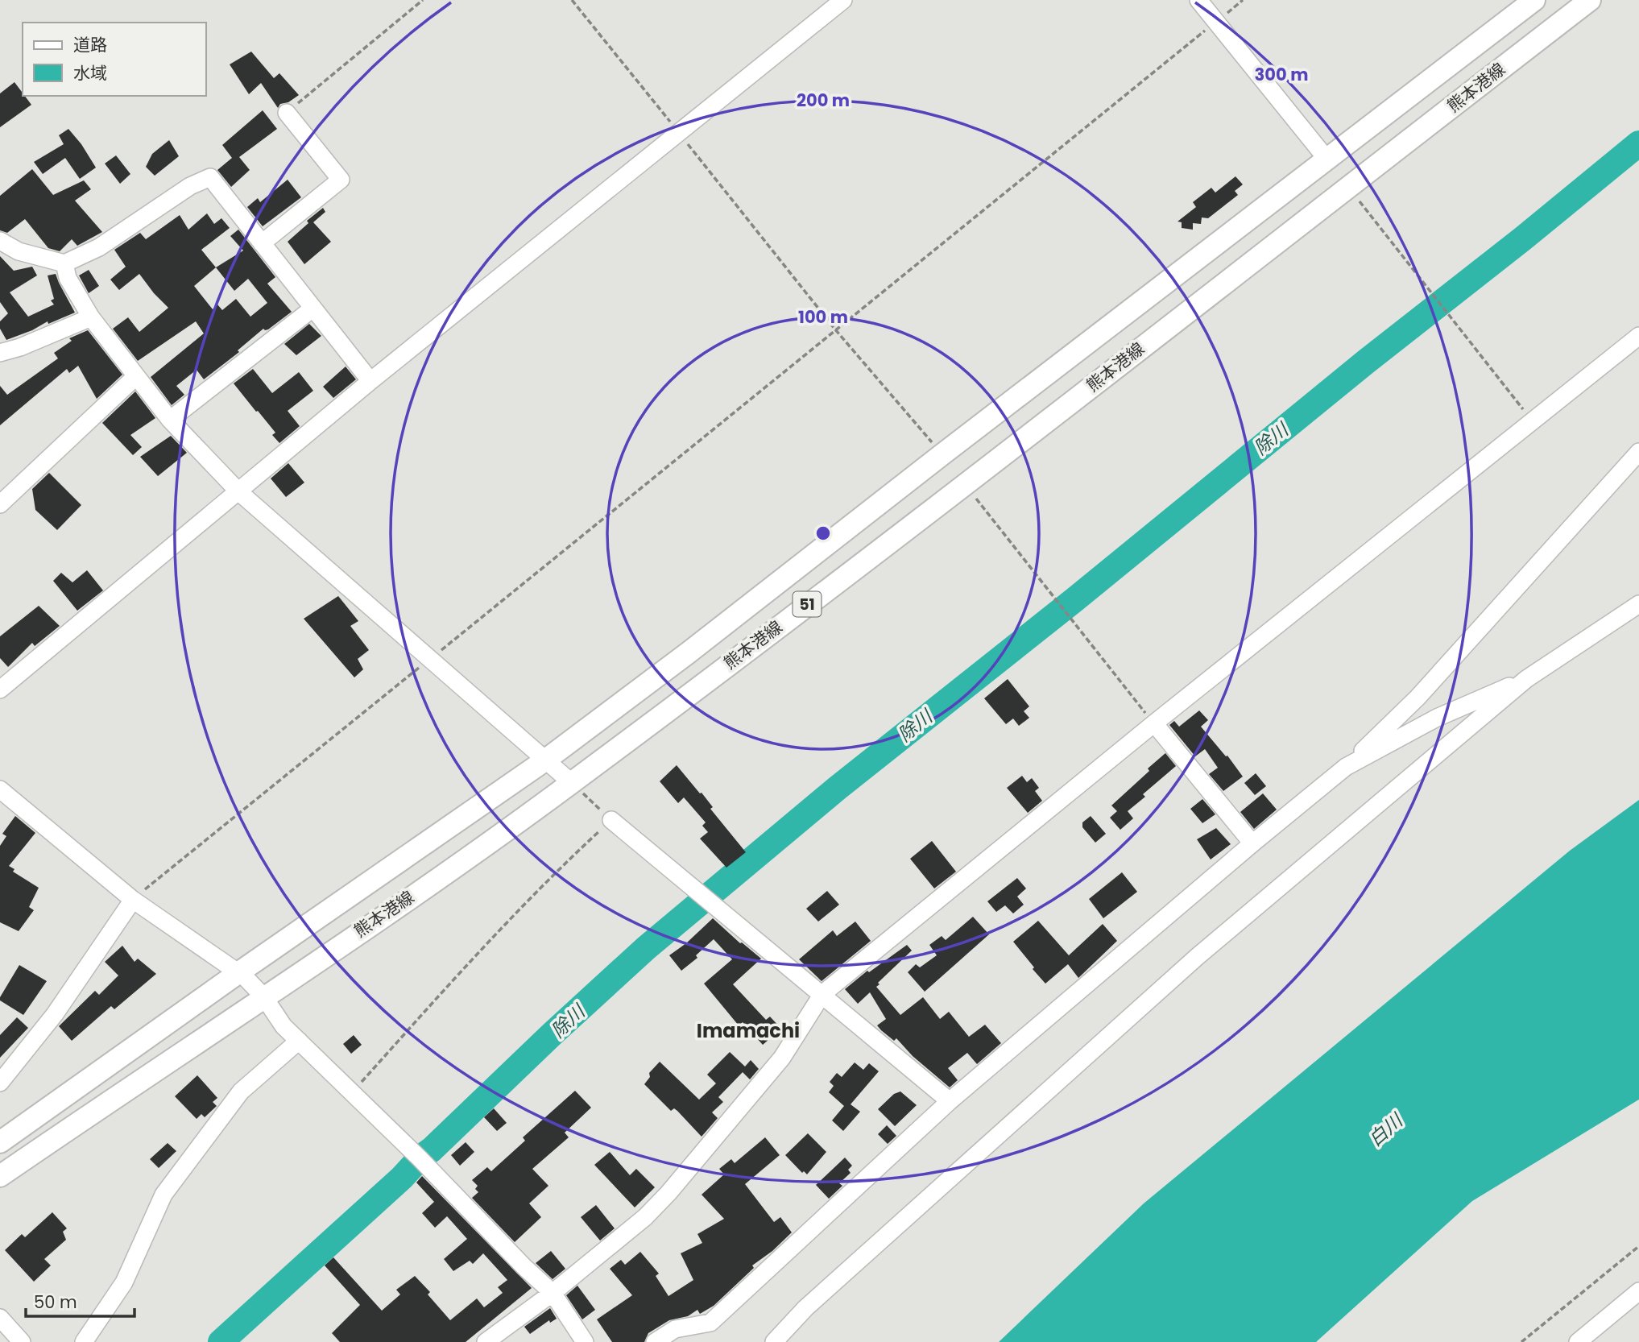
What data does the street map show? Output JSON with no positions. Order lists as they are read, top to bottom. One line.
{"streets":{"main road":["熊本港線","51"]},"districts":["Imamachi"],"water":["除川","白川"],"legend":["道路","水域"],"scale_bar":"50 m","rings":["300 m","200 m","100 m"]}
